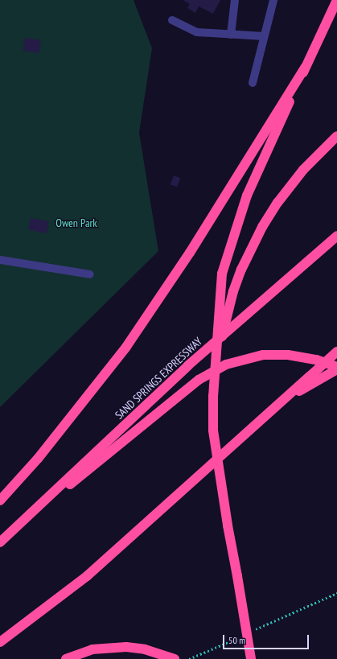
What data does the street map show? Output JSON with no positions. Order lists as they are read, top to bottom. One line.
{"streets":{"highway":["SAND SPRINGS EXPRESSWAY"]},"parks":["Owen Park"],"scale_bar":"50 m"}
